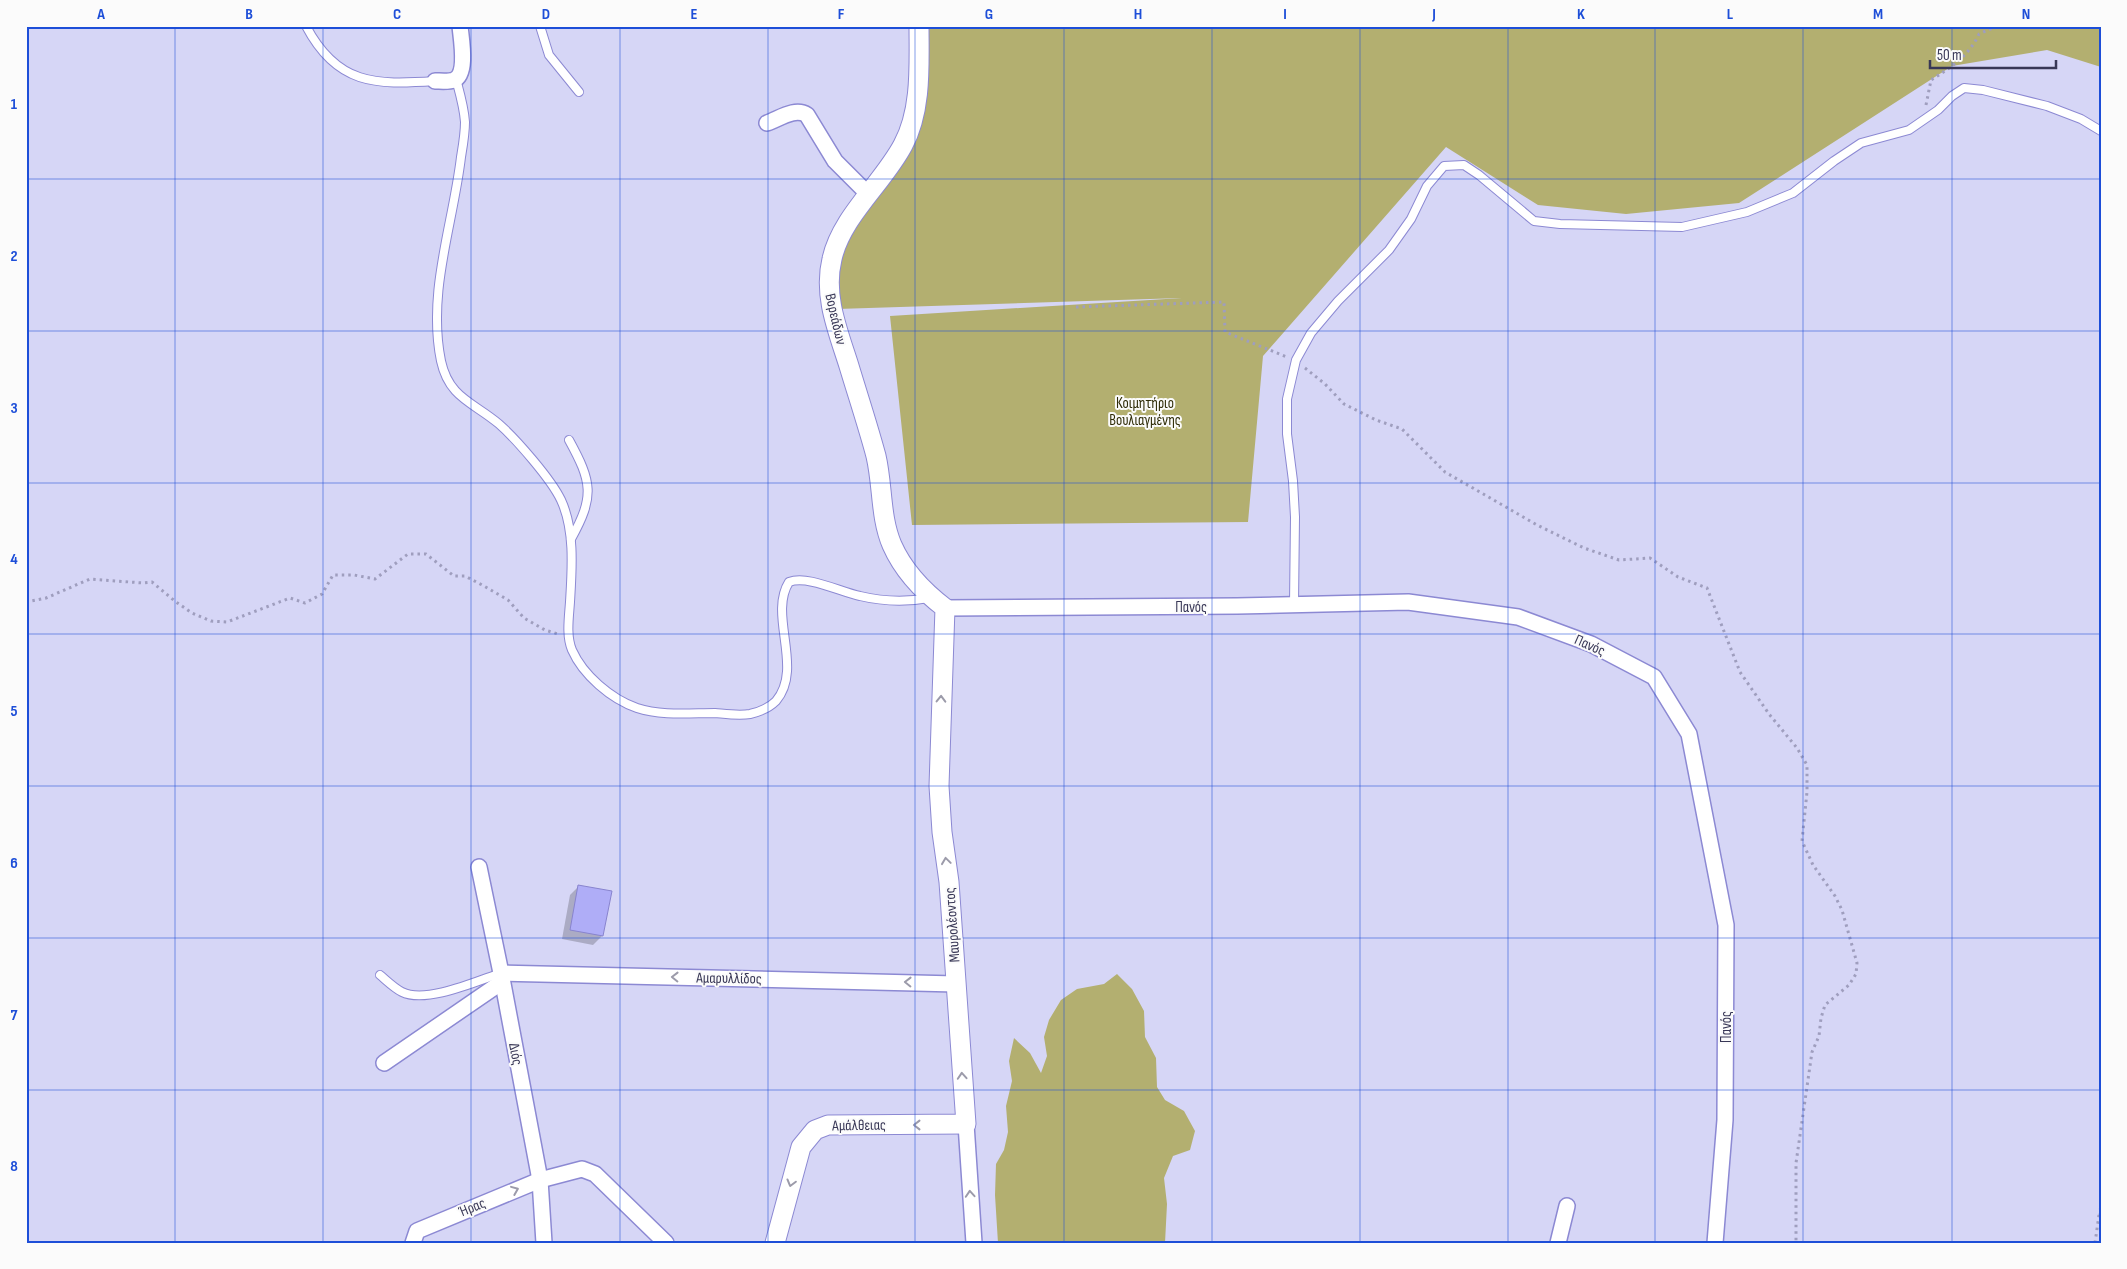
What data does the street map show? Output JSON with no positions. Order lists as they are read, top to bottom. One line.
{"streets":{"street":["Βορεάδων","Πανός","Μαυρολέοντος","Αμαρυλλίδος","Διός","Αμάλθειας","Ήρας"]},"crossings":[["Βορεάδων","Πανός"],["Βορεάδων","Μαυρολέοντος"],["Πανός","Μαυρολέοντος"],["Μαυρολέοντος","Αμαρυλλίδος"],["Μαυρολέοντος","Αμάλθειας"],["Αμαρυλλίδος","Διός"],["Διός","Ήρας"]],"one_way":["Μαυρολέοντος","Αμαρυλλίδος","Αμάλθειας","Ήρας"],"parks":["Κοιμητήριο Βουλιαγμένης"],"scale_bar":"50 m","grid":{"columns":["A","B","C","D","E","F","G","H","I","J","K","L","M","N"],"rows":["1","2","3","4","5","6","7","8"]}}
